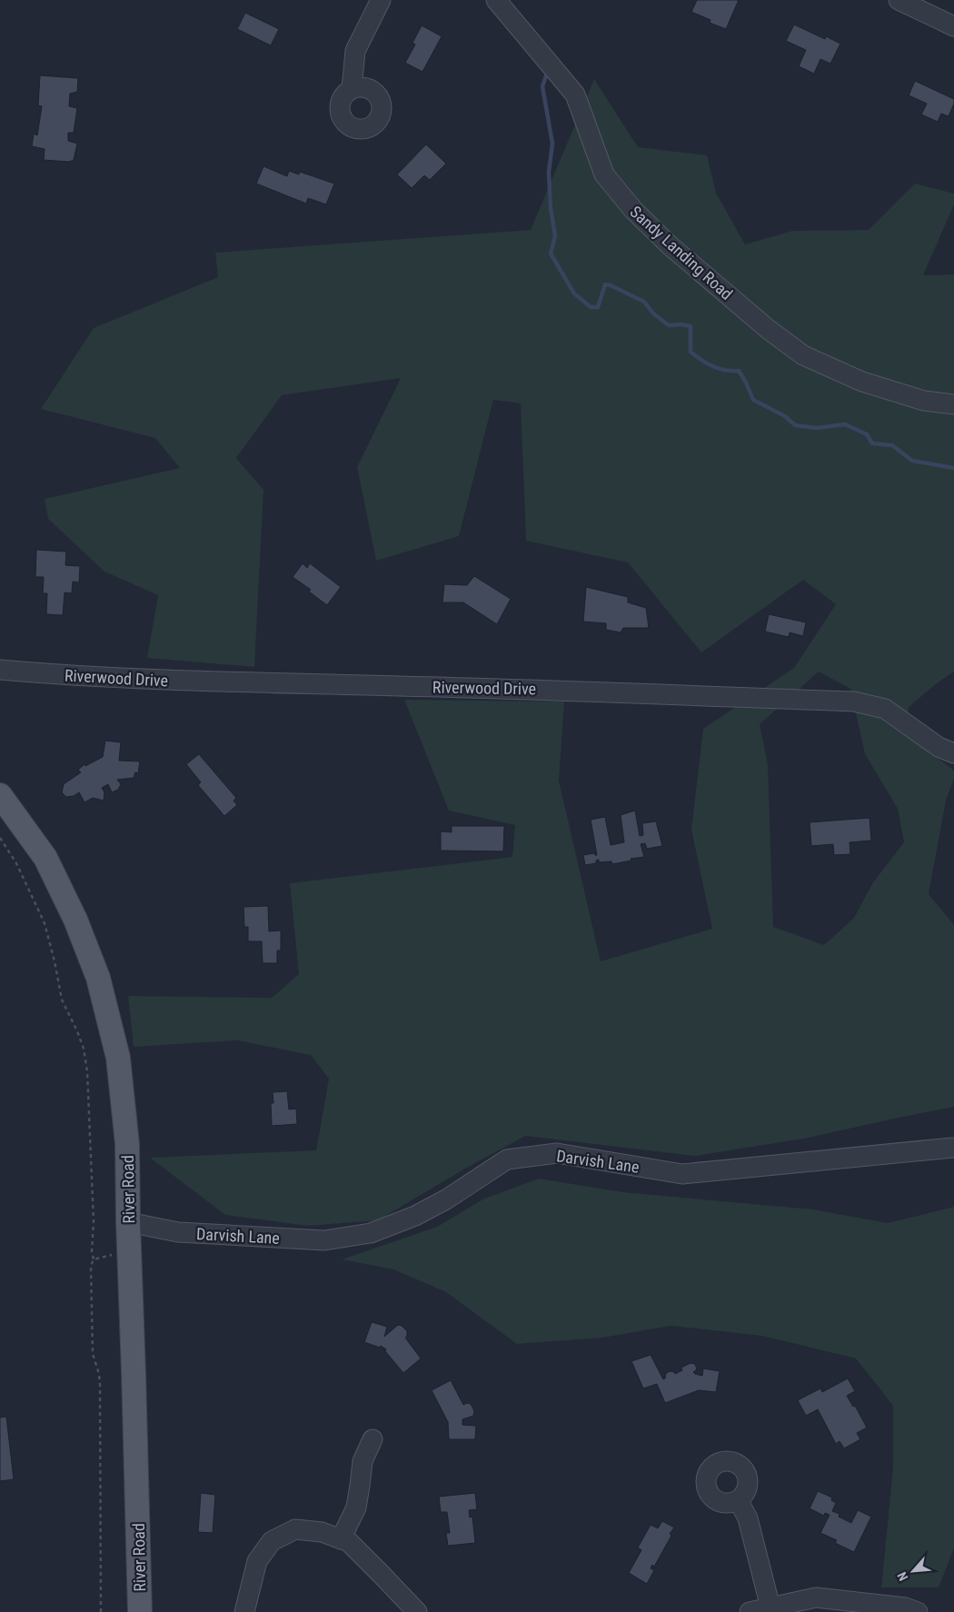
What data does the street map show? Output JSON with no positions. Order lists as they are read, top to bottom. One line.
{"streets":{"main road":["River Road"],"street":["Sandy Landing Road","Riverwood Drive","Darvish Lane"]},"crossings":[["Darvish Lane","River Road"]],"north":"bottom left"}
